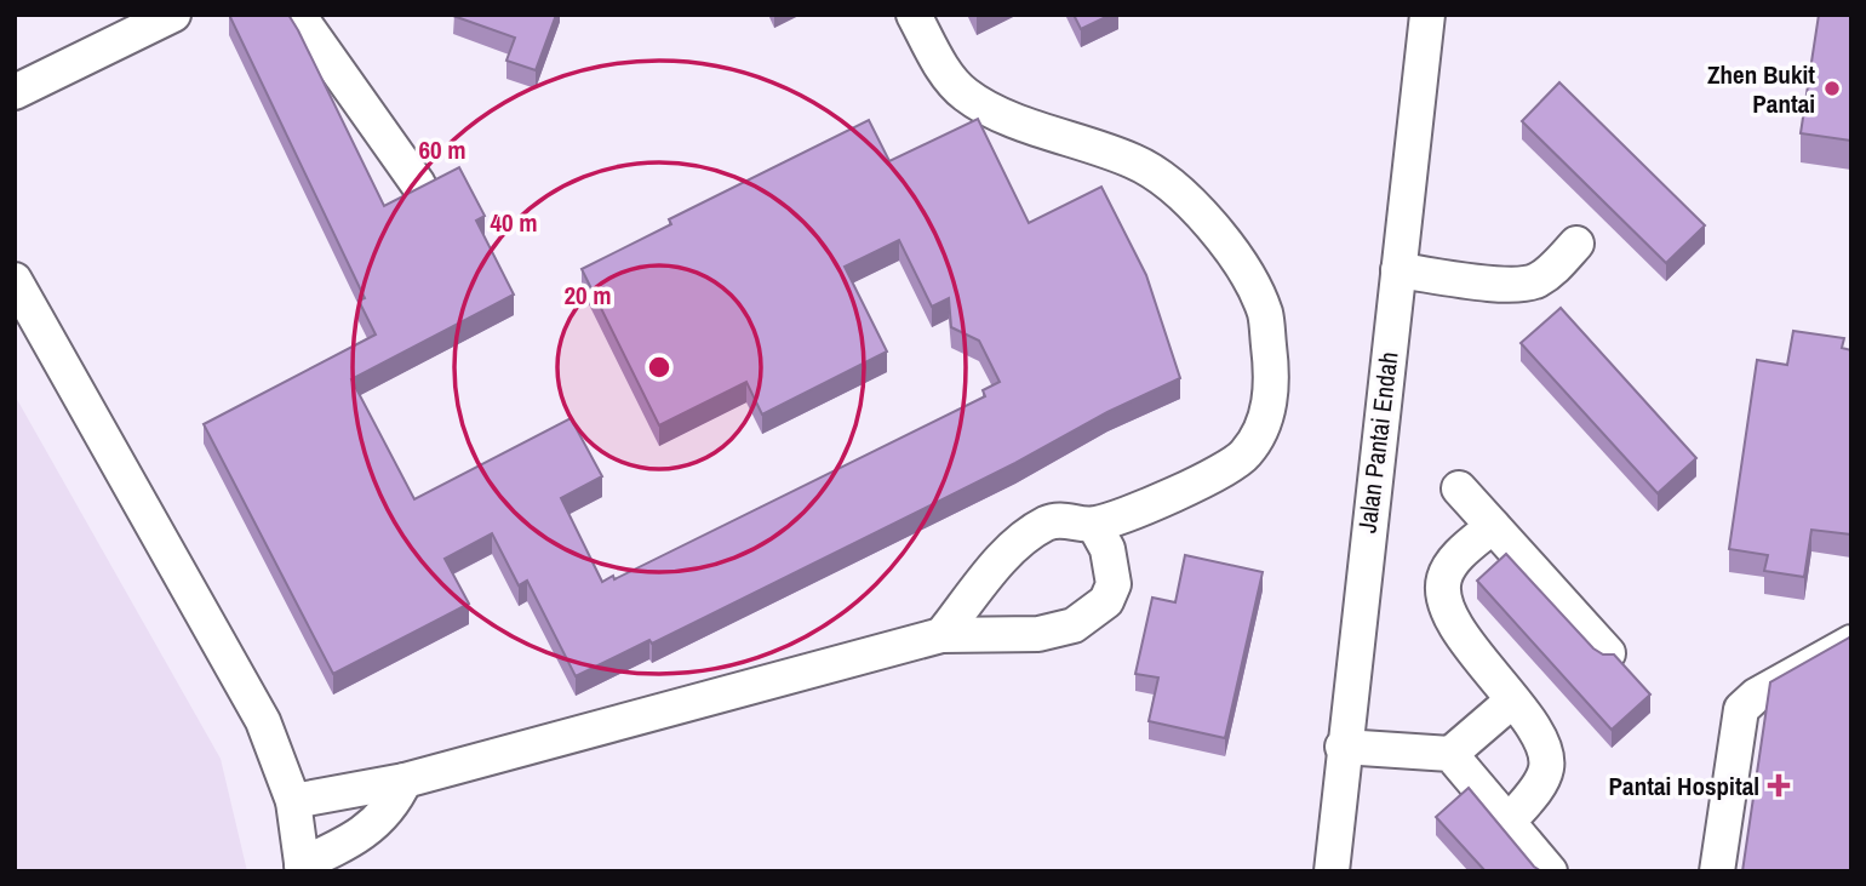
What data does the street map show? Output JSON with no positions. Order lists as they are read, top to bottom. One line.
{"streets":{"street":["Jalan Pantai Endah"]},"places":{"other":["Zhen Bukit Pantai"],"health":["Pantai Hospital"]},"rings":["60 m","40 m","20 m"]}
